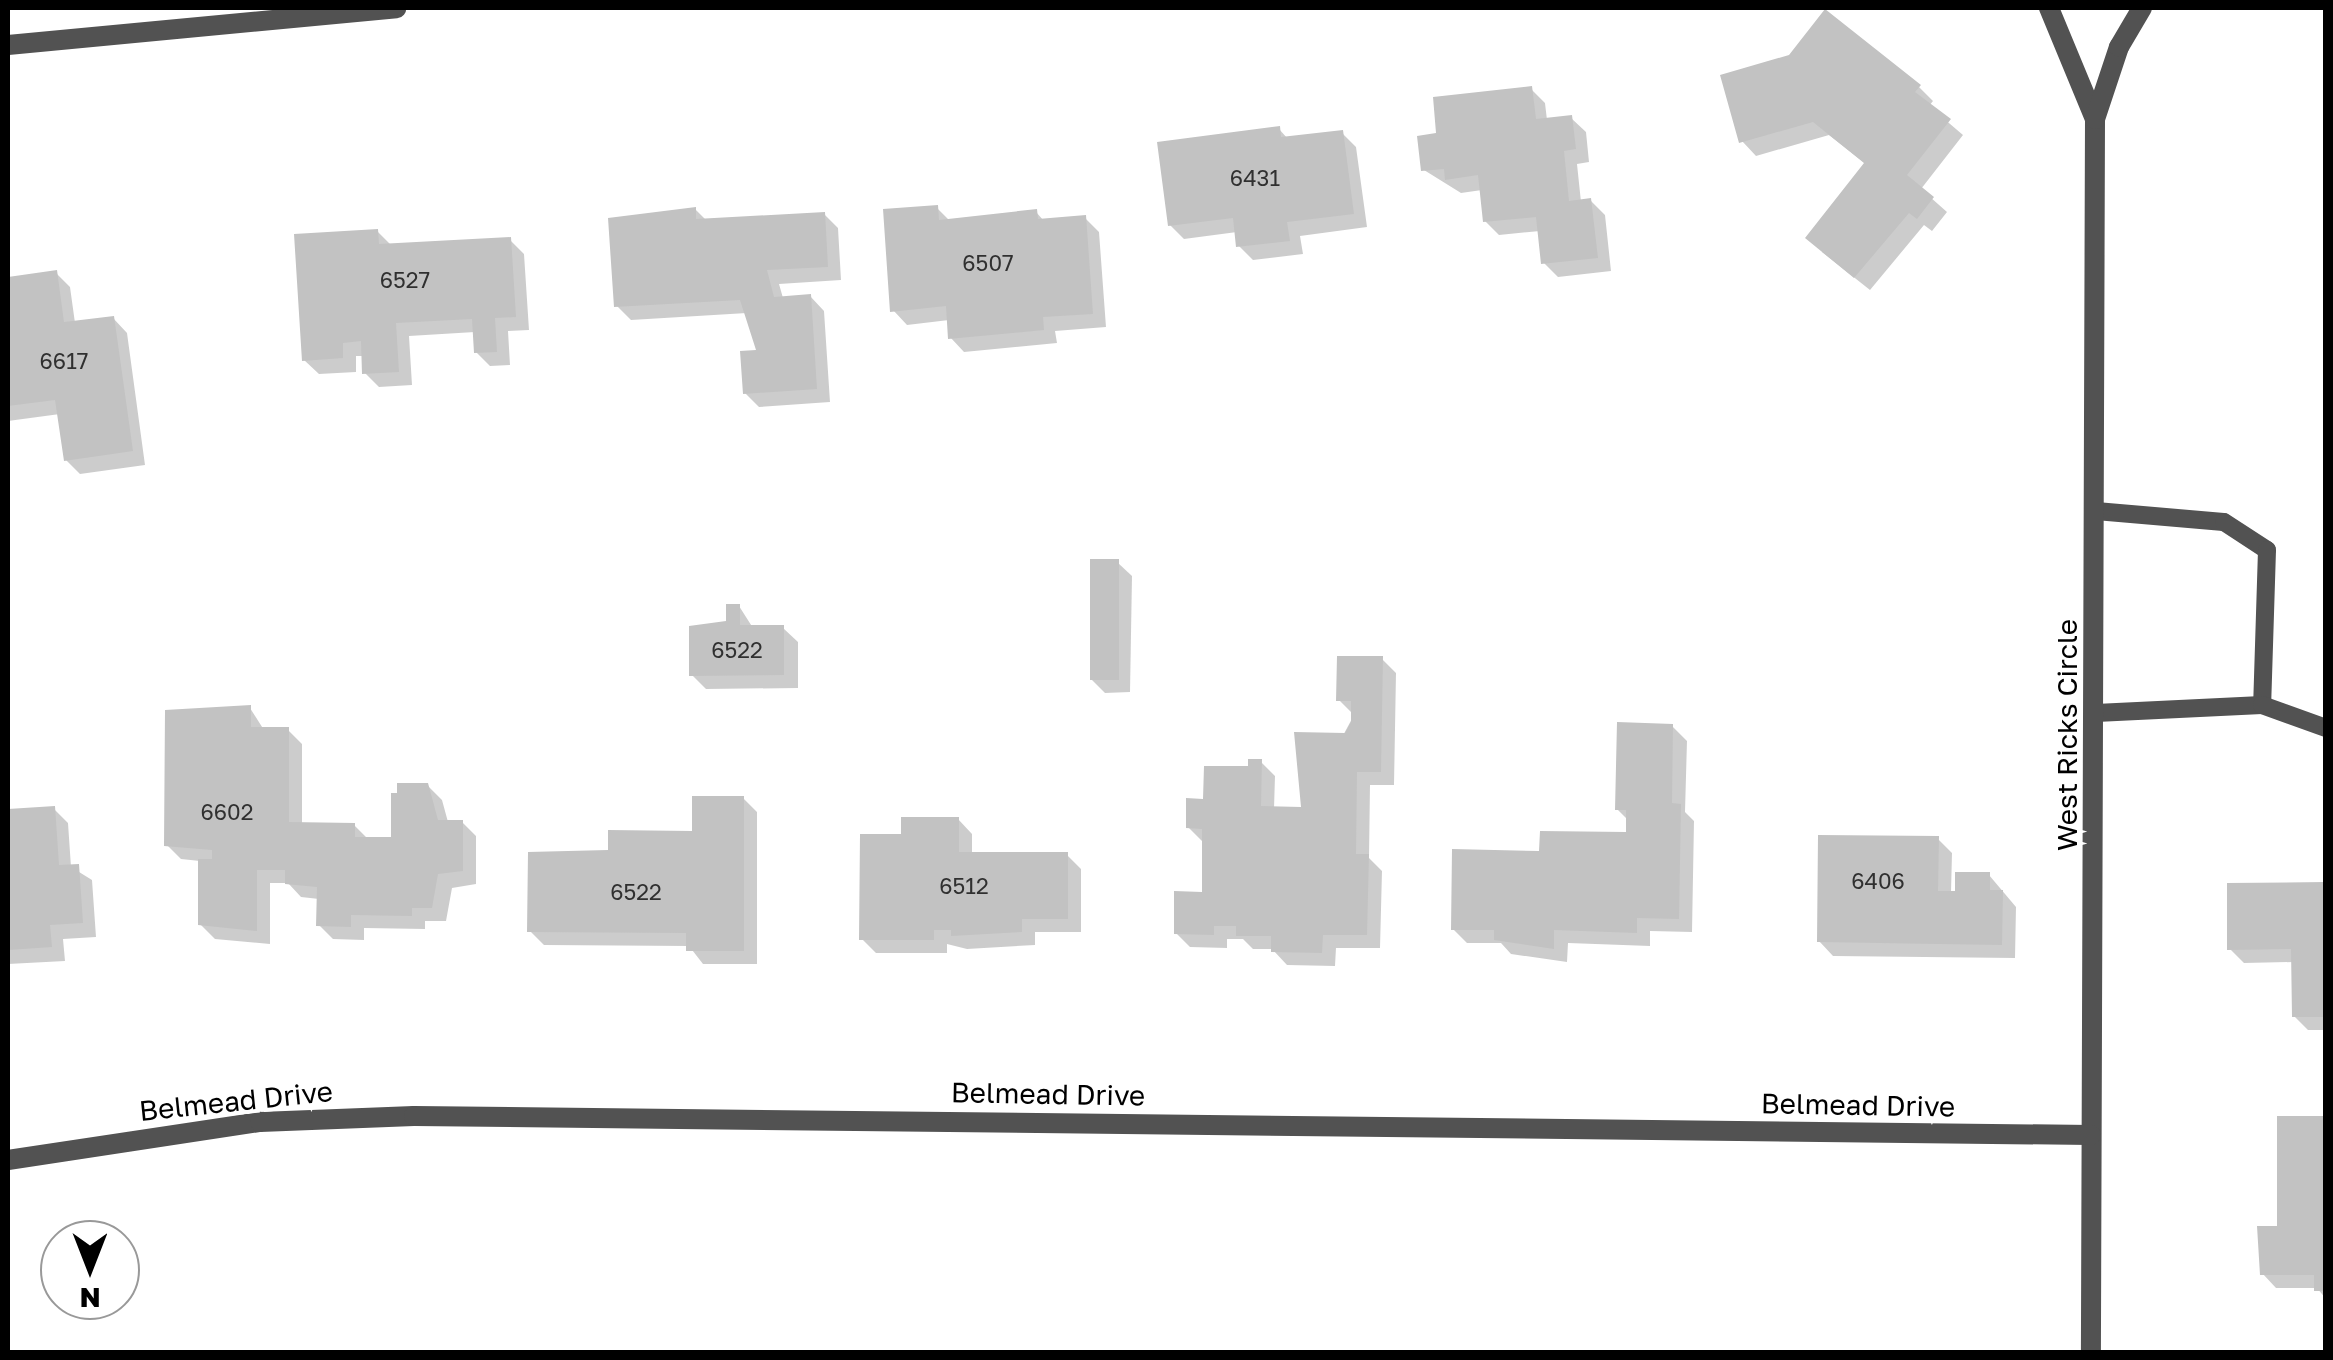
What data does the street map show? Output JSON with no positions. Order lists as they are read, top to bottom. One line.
{"streets":{"street":["West Ricks Circle","Belmead Drive"]},"crossings":[["West Ricks Circle","Belmead Drive"]],"house_numbers":["6431","6507","6527","6617","6522","6602","6406","6512","6522"],"north":"bottom"}
